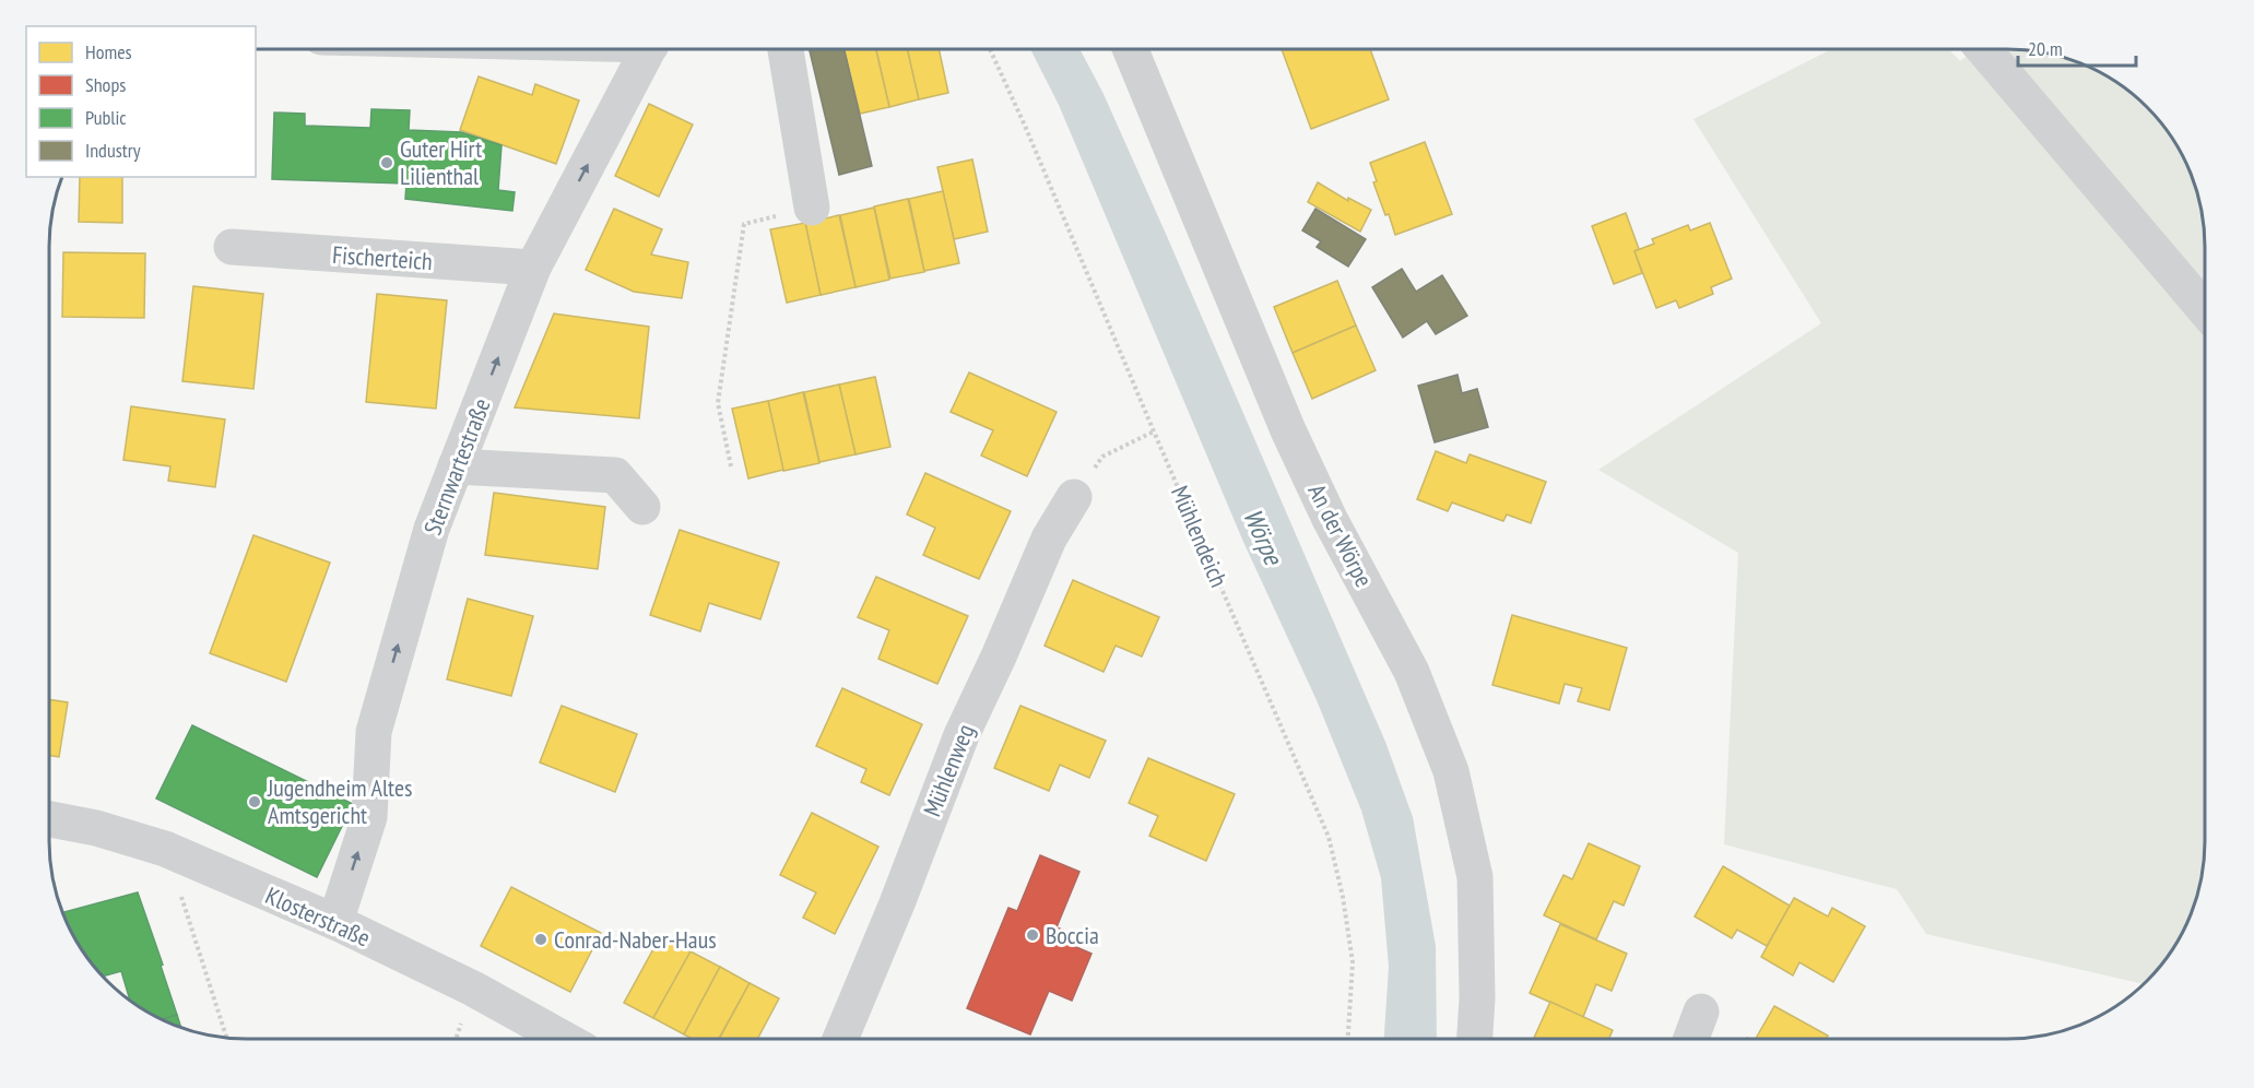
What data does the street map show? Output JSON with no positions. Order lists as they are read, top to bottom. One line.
{"streets":{"street":["Fischerteich","Sternwartestraße","An der Wörpe","Mühlenweg","Klosterstraße"],"path":["Mühlendeich"]},"crossings":[["Fischerteich","Sternwartestraße"],["Sternwartestraße","Klosterstraße"]],"one_way":["Sternwartestraße"],"water":["Wörpe"],"places":["Guter Hirt Lilienthal","Jugendheim Altes Amtsgericht","Boccia","Conrad-Naber-Haus"],"legend":["Homes","Shops","Public","Industry"],"scale_bar":"20 m"}
